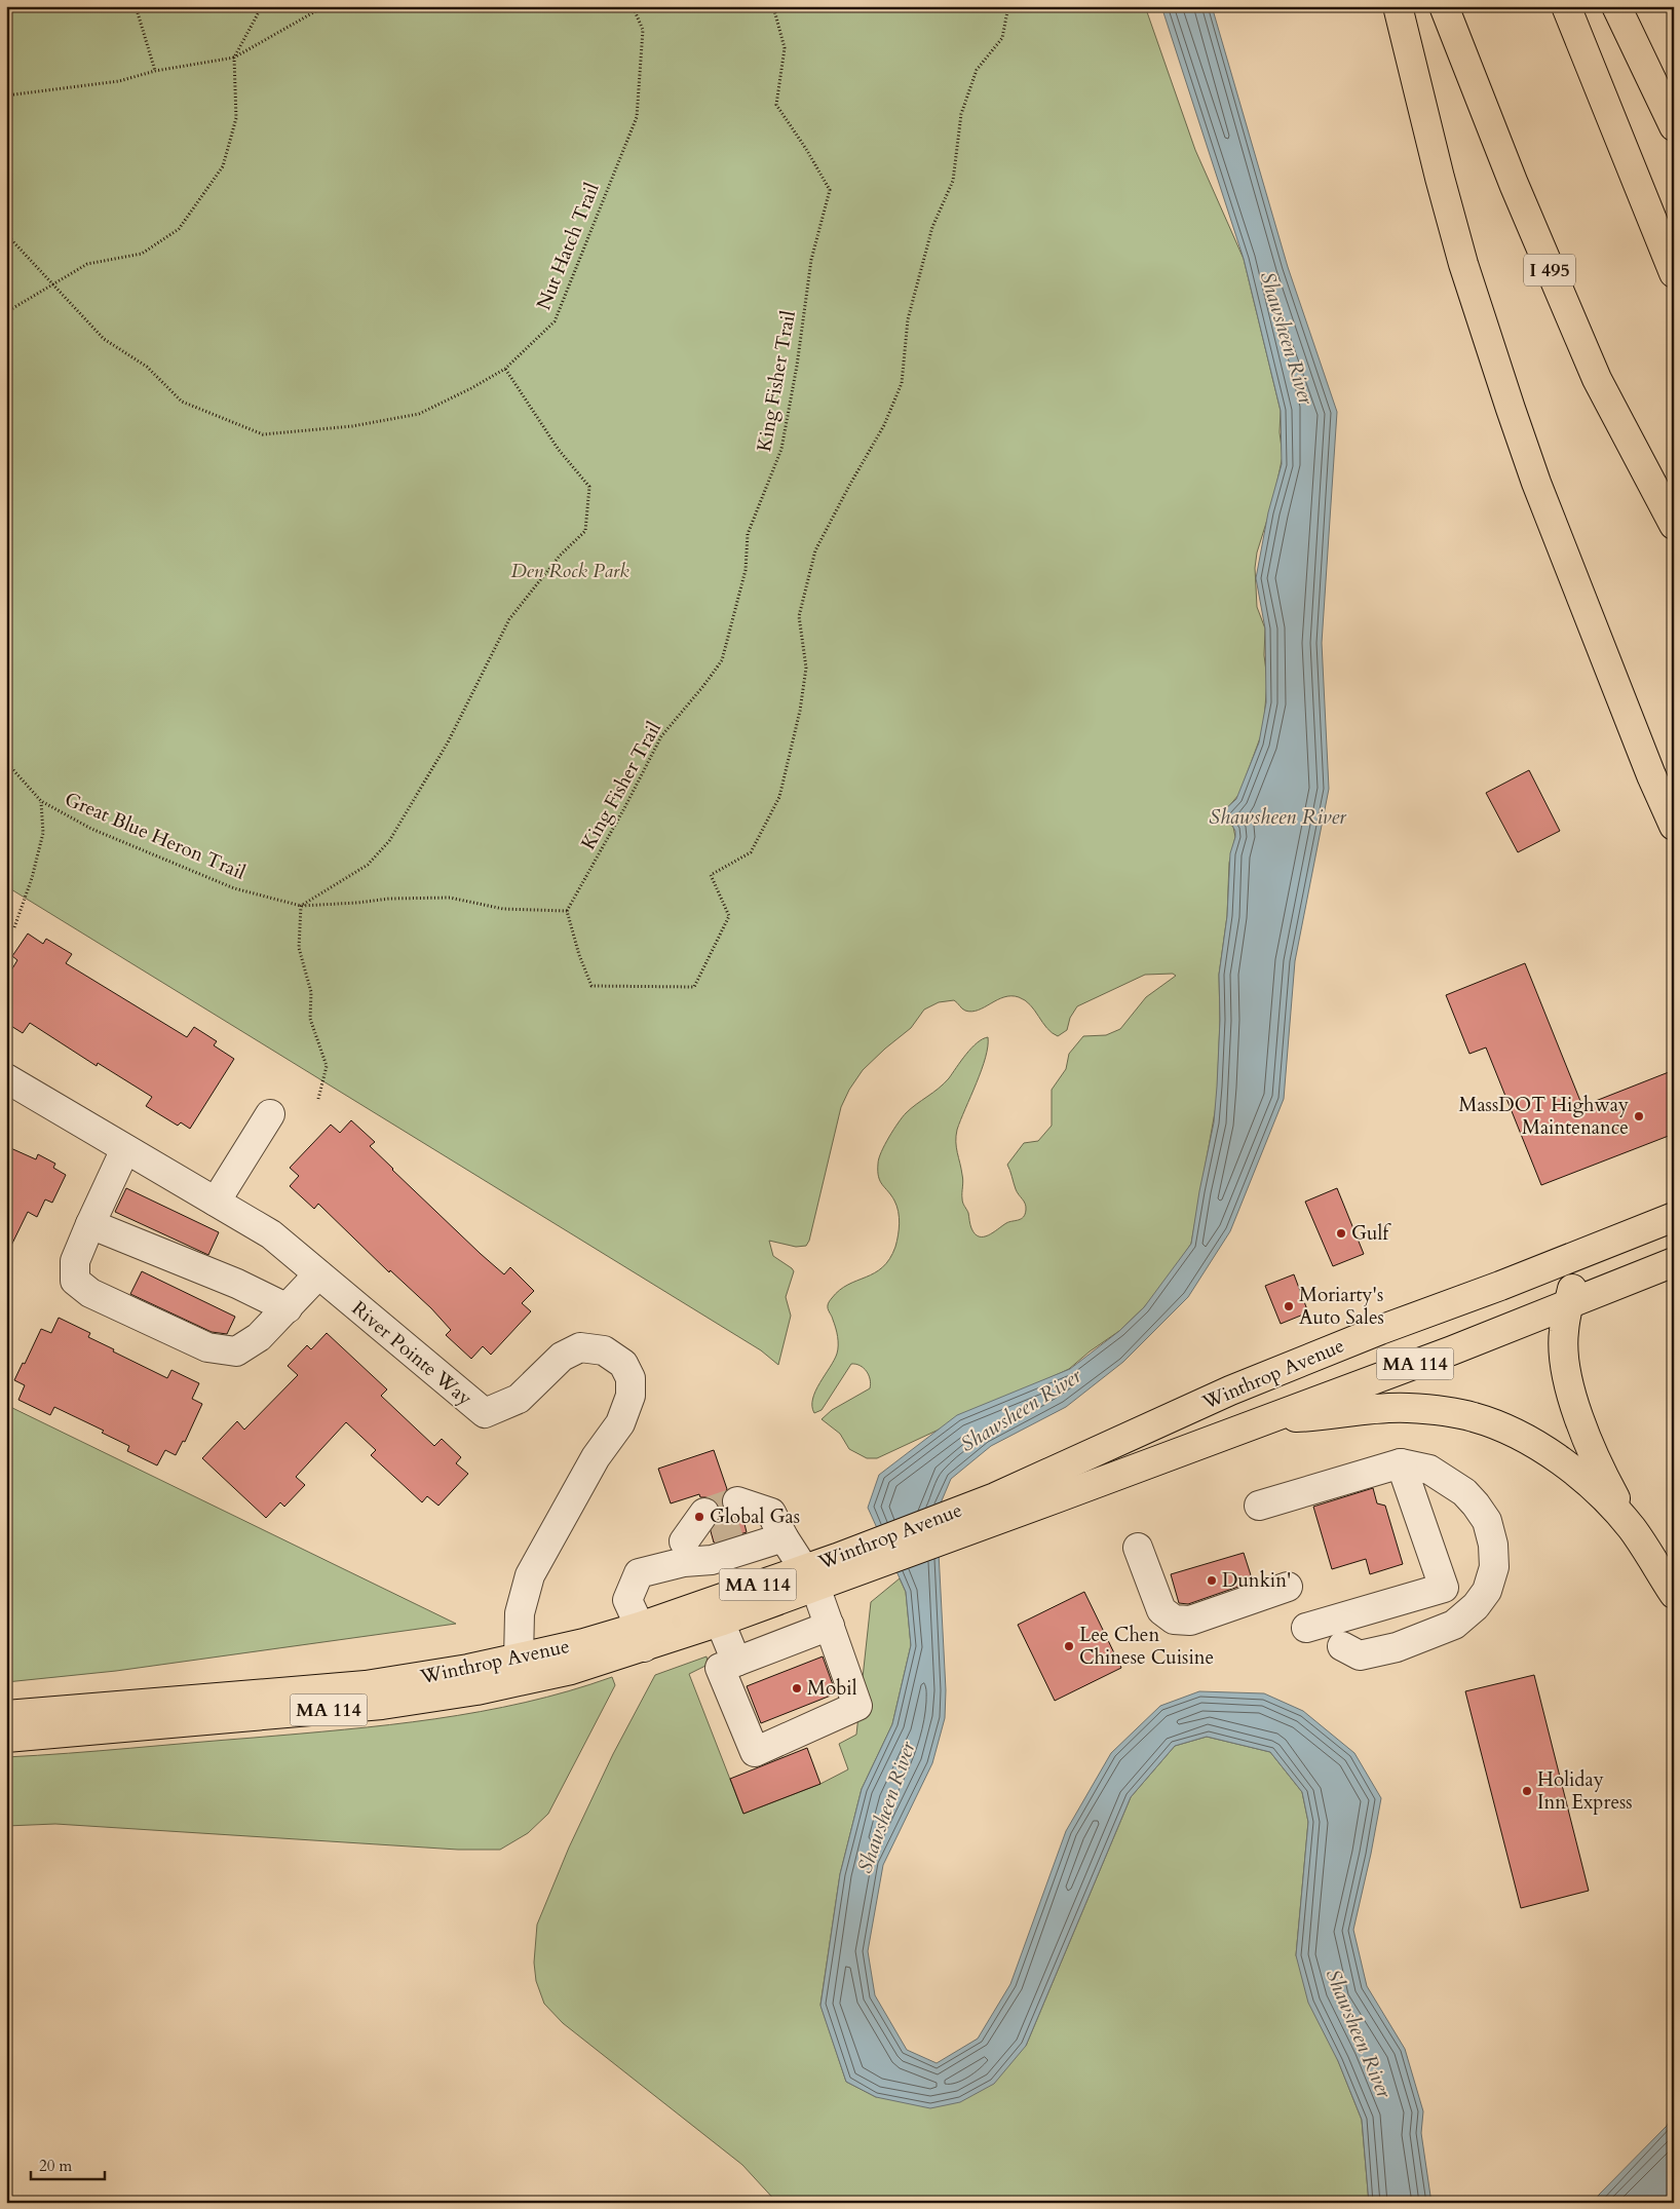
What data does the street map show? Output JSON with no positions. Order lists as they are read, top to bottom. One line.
{"streets":{"highway":["I 495","MA 114","Winthrop Avenue"],"street":["River Pointe Way"],"path":["Nut Hatch Trail","King Fisher Trail","Great Blue Heron Trail"]},"crossings":[["King Fisher Trail","Great Blue Heron Trail"],["River Pointe Way","Winthrop Avenue"]],"water":["Shawsheen River"],"parks":["Den Rock Park"],"places":["MassDOT Highway Maintenance","Gulf","Moriarty's Auto Sales","Global Gas","Dunkin'","Lee Chen Chinese Cuisine","Mobil","Holiday Inn Express"],"scale_bar":"20 m"}
